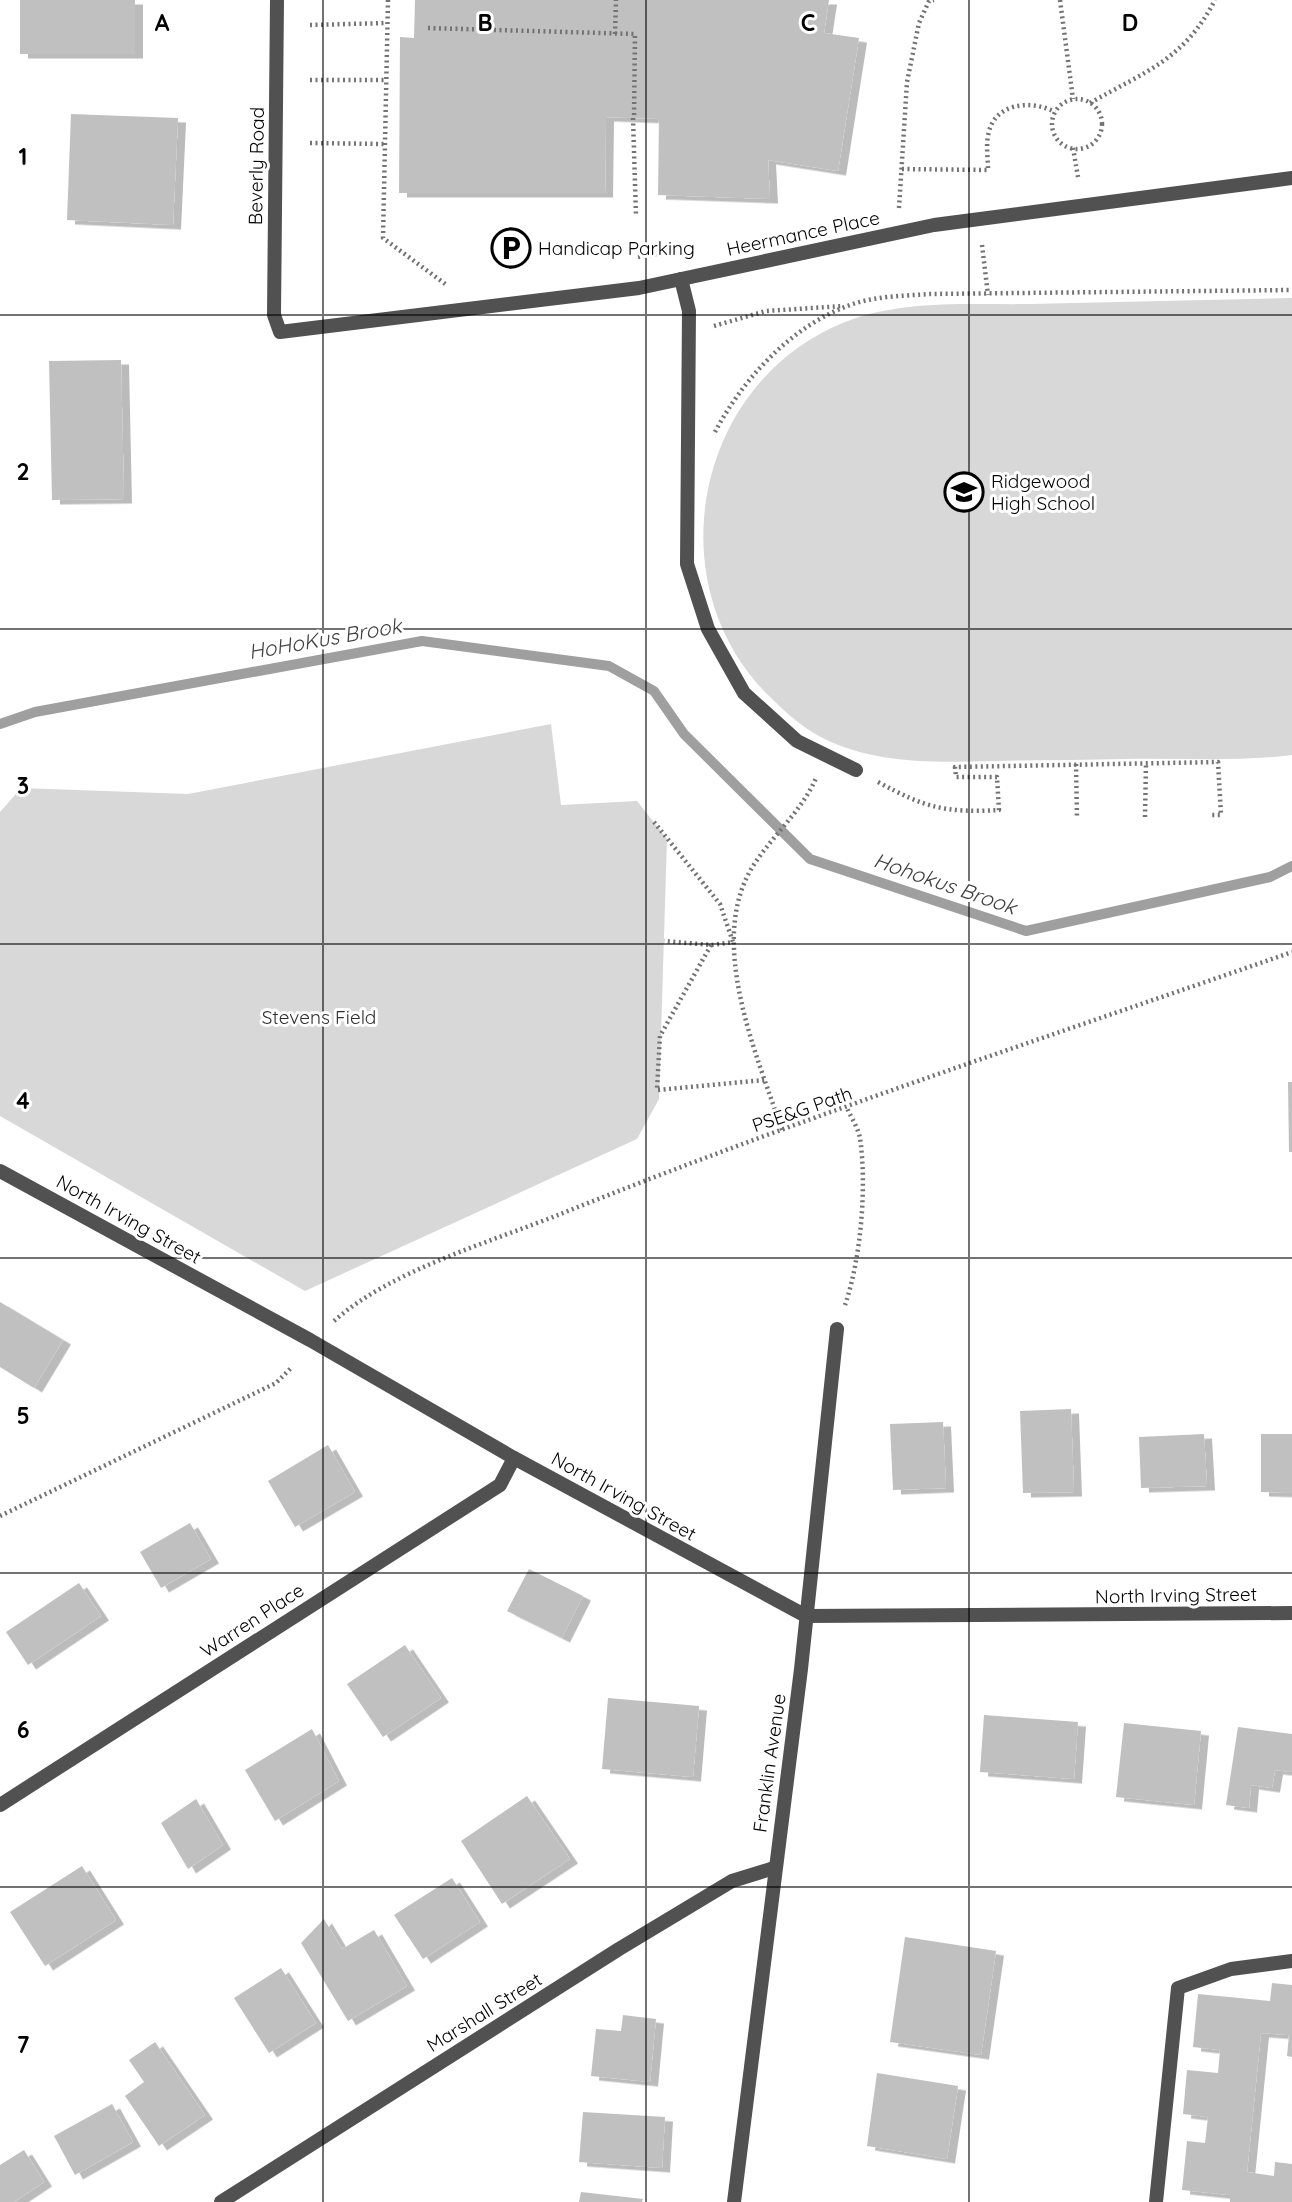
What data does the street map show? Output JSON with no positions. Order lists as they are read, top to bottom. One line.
{"streets":{"street":["Beverly Road","Heermance Place","North Irving Street","Warren Place","Franklin Avenue","Marshall Street"],"path":["PSE&G Path"]},"crossings":[["Beverly Road","Heermance Place"],["North Irving Street","Warren Place"],["North Irving Street","Franklin Avenue"],["Franklin Avenue","Marshall Street"]],"water":["HoHoKus Brook","Hohokus Brook"],"parks":["Stevens Field"],"places":{"parking":["Handicap Parking"],"school or university":["Ridgewood High School"]},"grid":{"columns":["A","B","C","D"],"rows":["1","2","3","4","5","6","7"]}}
